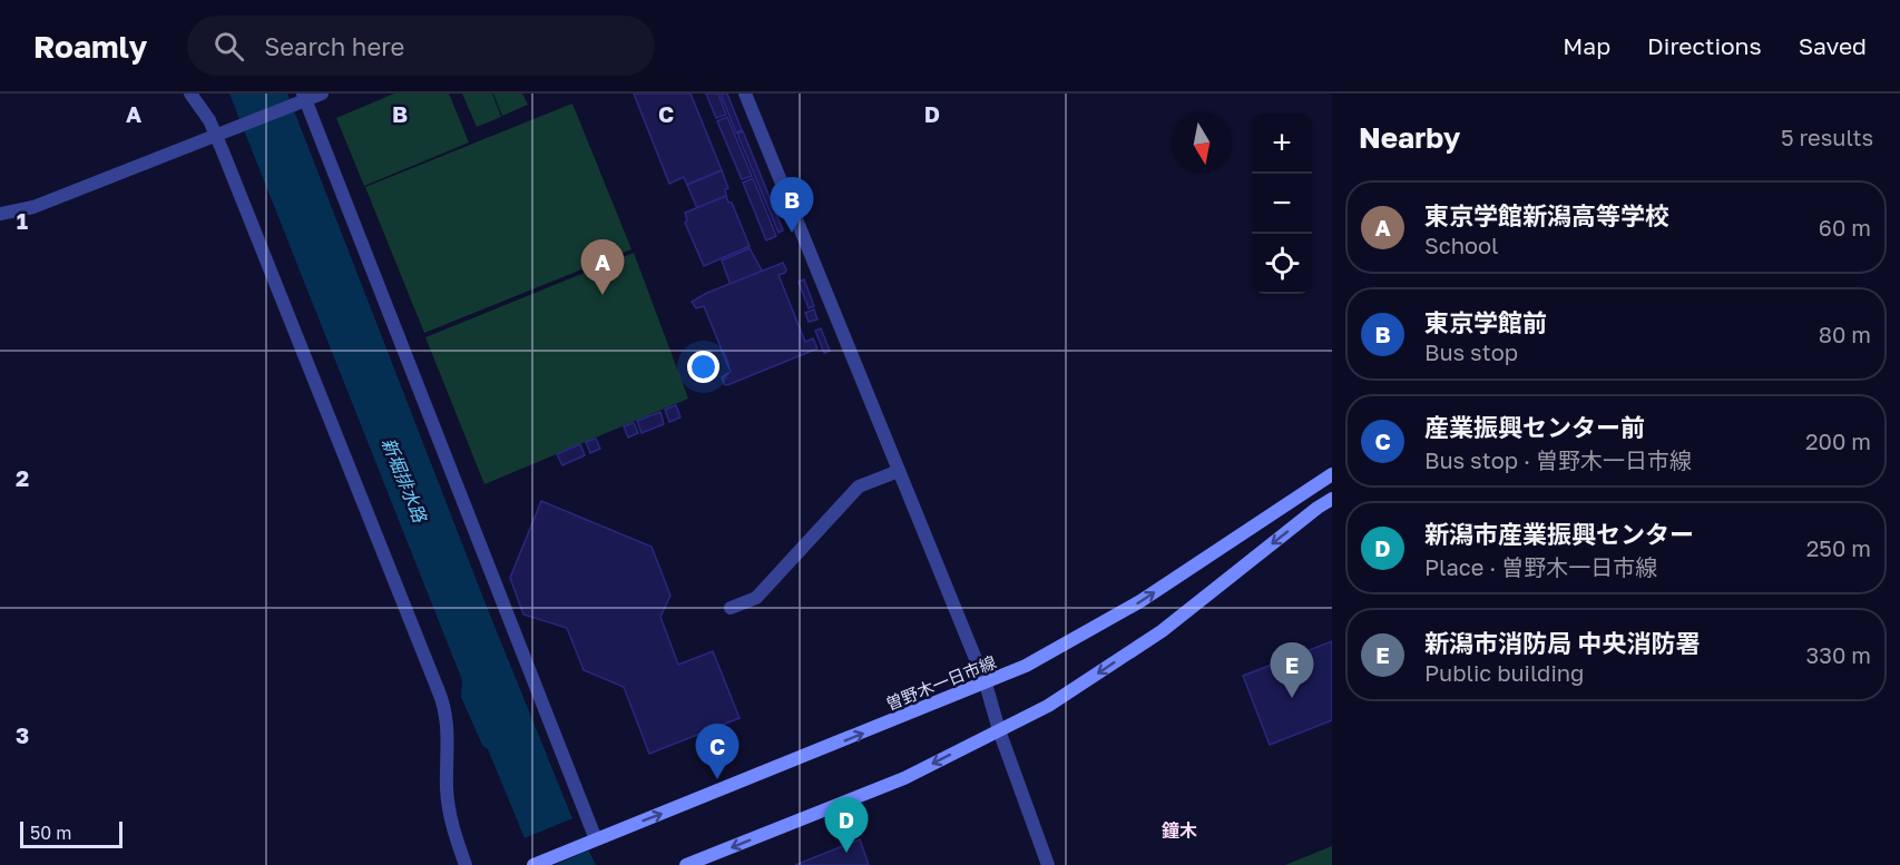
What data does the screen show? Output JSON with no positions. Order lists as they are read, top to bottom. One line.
{"streets":{"main road":["曽野木一日市線"]},"districts":["鐘木"],"water":["新堀排水路"],"scale_bar":"50 m","north":"bottom","page":{"header":"Roamly","search":"Search here","nav":["Map","Directions","Saved"],"heading":["Nearby","5 results"],"map_buttons":["+","−"],"pins":["B","A","E","C","D"],"list":[{"mark":"A","name":"東京学館新潟高等学校","note":"School","value":"60 m"},{"mark":"B","name":"東京学館前","note":"Bus stop","value":"80 m"},{"mark":"C","name":"産業振興センター前","note":"Bus stop · 曽野木一日市線","value":"200 m"},{"mark":"D","name":"新潟市産業振興センター","note":"Place · 曽野木一日市線","value":"250 m"},{"mark":"E","name":"新潟市消防局 中央消防署","note":"Public building","value":"330 m"}],"scale":"50 m"},"grid":{"columns":["A","B","C","D"],"rows":["1","2","3"]}}
